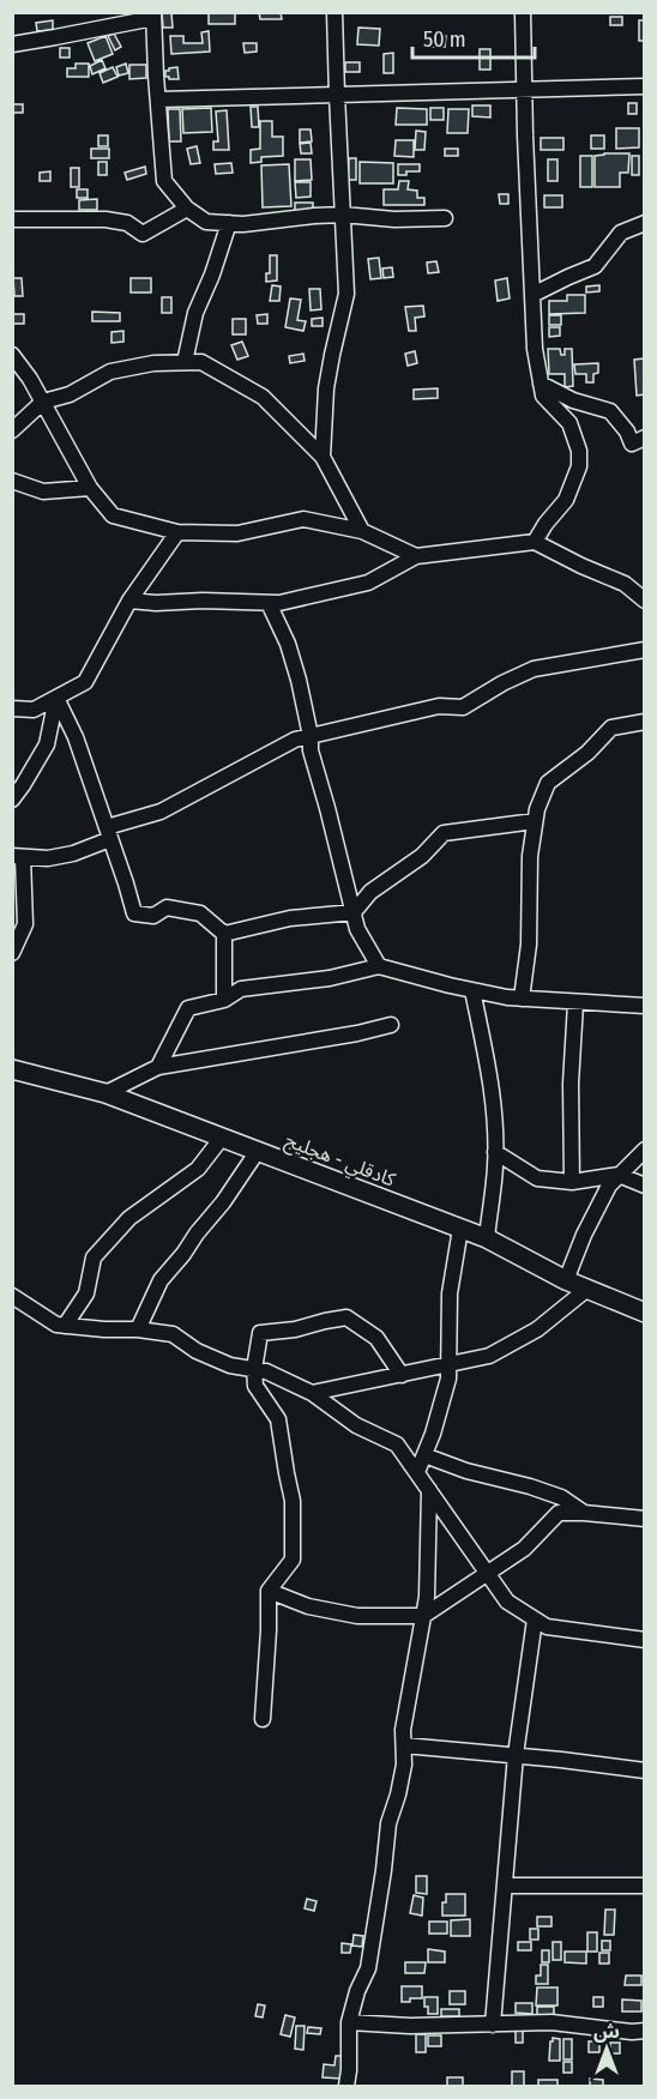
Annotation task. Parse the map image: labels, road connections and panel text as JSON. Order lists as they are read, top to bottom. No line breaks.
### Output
{"streets":{"street":["كادقلي - هجليج"]},"scale_bar":"50 m","north":"top"}
